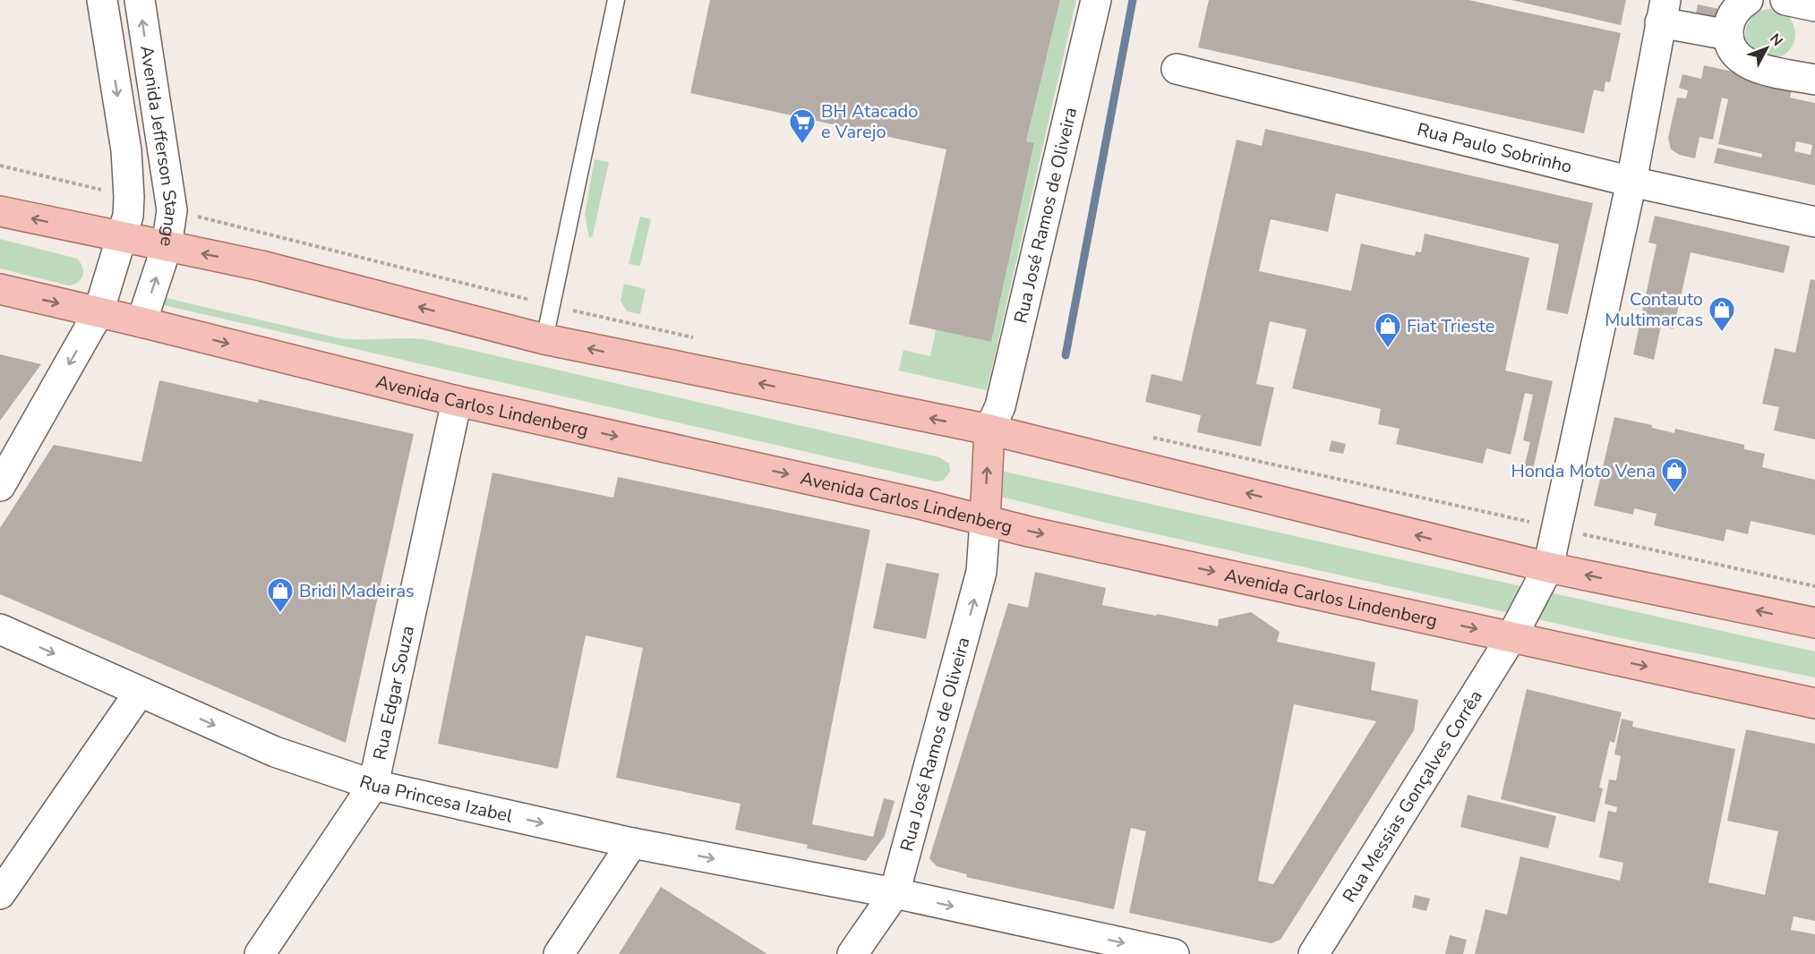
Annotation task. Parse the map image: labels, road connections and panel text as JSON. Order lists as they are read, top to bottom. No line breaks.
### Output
{"streets":{"main road":["Avenida Carlos Lindenberg"],"street":["Avenida Jefferson Stange","Rua Paulo Sobrinho","Rua José Ramos de Oliveira","Rua Edgar Souza","Rua Messias Gonçalves Corrêa","Rua Princesa Izabel"]},"crossings":[["Avenida Jefferson Stange","Avenida Carlos Lindenberg"],["Rua Paulo Sobrinho","Rua Messias Gonçalves Corrêa"],["Rua José Ramos de Oliveira","Avenida Carlos Lindenberg"],["Rua José Ramos de Oliveira","Rua Princesa Izabel"],["Avenida Carlos Lindenberg","Rua Edgar Souza"],["Avenida Carlos Lindenberg","Rua Messias Gonçalves Corrêa"],["Rua Edgar Souza","Rua Princesa Izabel"]],"one_way":["Rua José Ramos de Oliveira","Rua Princesa Izabel"],"places":{"supermarket":["BH Atacado e Varejo"],"shop":["Contauto Multimarcas","Fiat Trieste","Honda Moto Vena","Bridi Madeiras"]},"north":"top right"}
